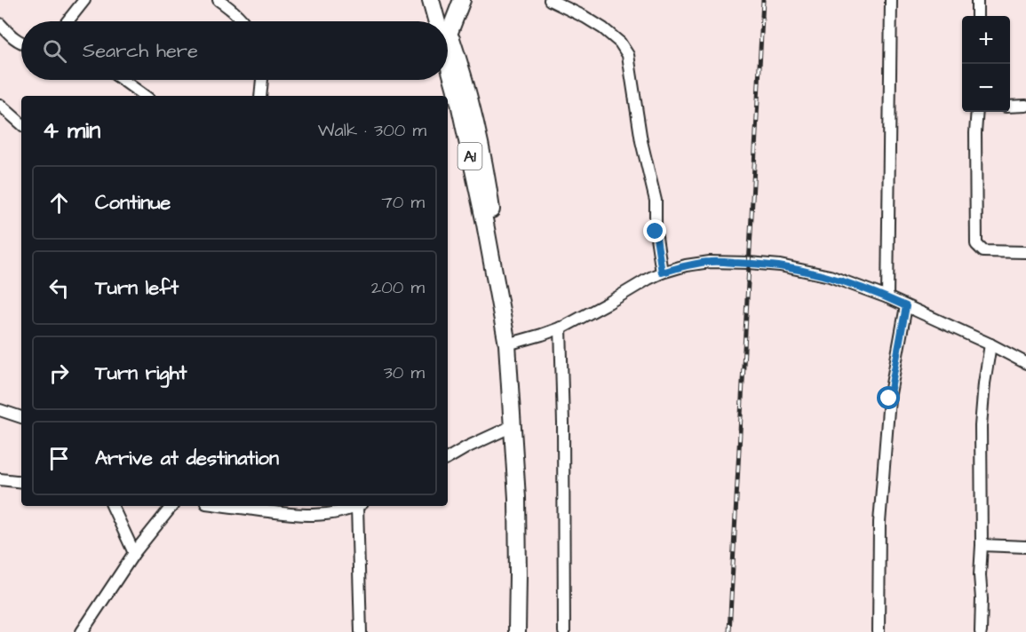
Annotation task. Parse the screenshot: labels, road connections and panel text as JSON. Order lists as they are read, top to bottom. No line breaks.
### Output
{"streets":{"highway":["A1"]},"page":{"map_buttons":["+","−"],"search":"Search here","heading":["4 min","Walk · 300 m"],"list":[["Continue","70 m"],["Turn left","200 m"],["Turn right","30 m"],"Arrive at destination"]}}
